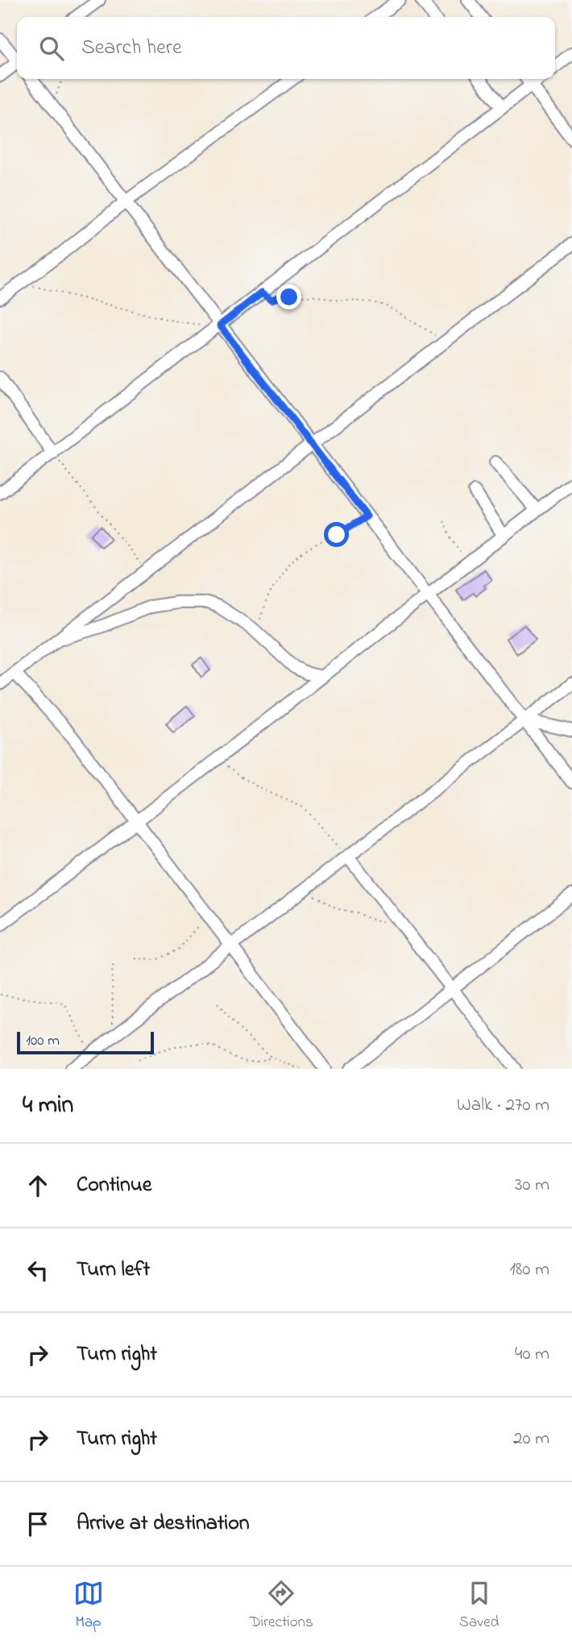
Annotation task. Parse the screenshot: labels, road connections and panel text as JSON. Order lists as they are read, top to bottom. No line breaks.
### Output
{"scale_bar":"100 m","page":{"search":"Search here","scale":"100 m","heading":["4 min","Walk · 270 m"],"list":[["Continue","30 m"],["Turn left","180 m"],["Turn right","40 m"],["Turn right","20 m"],"Arrive at destination"],"nav":["Map","Directions","Saved"]}}
